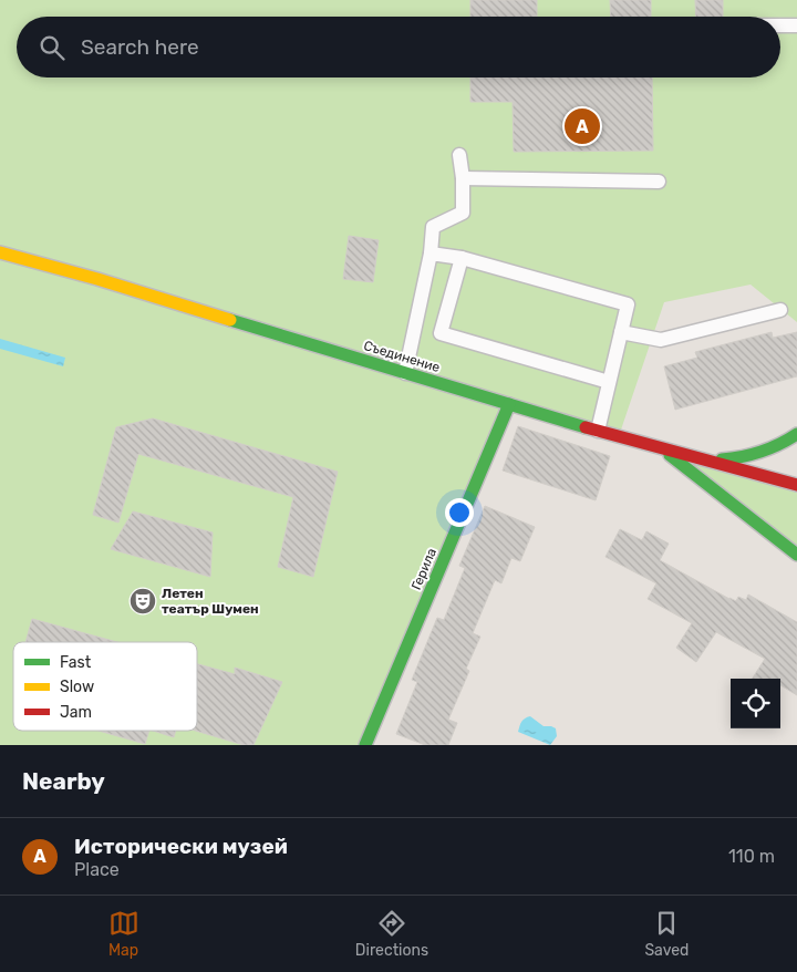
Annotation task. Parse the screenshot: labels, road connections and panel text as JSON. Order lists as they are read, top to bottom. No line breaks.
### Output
{"streets":{"street":["Съединение","Герила"]},"crossings":[["Съединение","Герила"]],"places":{"theatre":["Летен театър Шумен"]},"legend":["Fast","Slow","Jam"],"page":{"search":"Search here","pins":"A","heading":"Nearby","list":[{"mark":"A","name":"Исторически музей","note":"Place","value":"110 m"}],"nav":["Map","Directions","Saved"]}}
